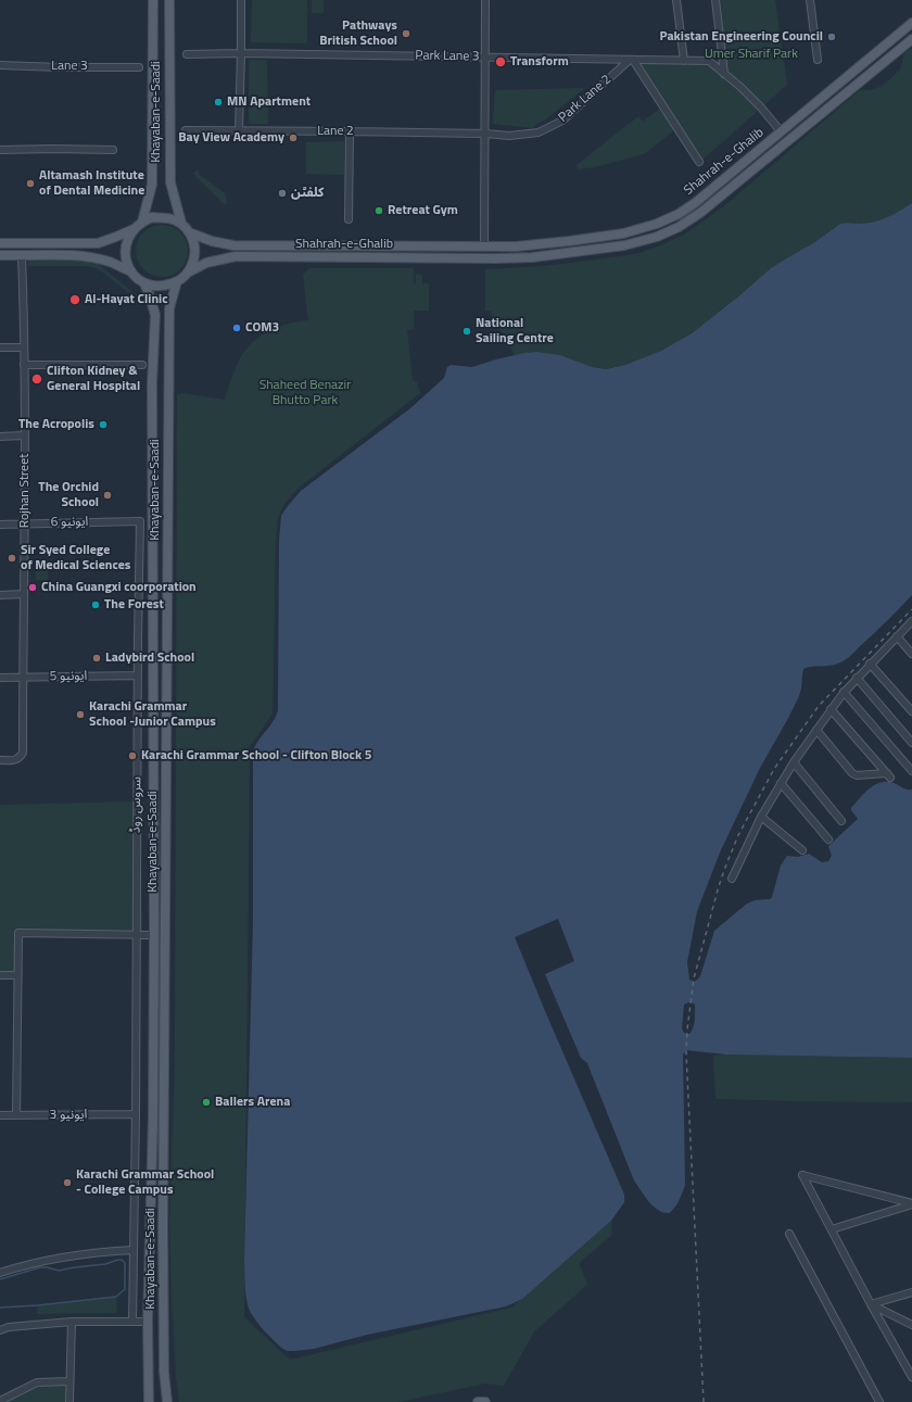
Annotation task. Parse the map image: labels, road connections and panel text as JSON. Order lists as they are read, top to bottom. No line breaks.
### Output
{"streets":{"main road":["Khayaban-e-Saadi","Shahrah-e-Ghalib"],"street":["Park Lane 3","Lane 3","Park Lane 2","Lane 2","Rojhan Street","ایونیو 6","ایونیو 5","سروس روڈ","ایونیو 3"]},"crossings":[["Park Lane 3","Park Lane 2"],["Park Lane 3","Shahrah-e-Ghalib"],["Park Lane 2","Lane 2"],["Khayaban-e-Saadi","Shahrah-e-Ghalib"],["Rojhan Street","ایونیو 6"],["Rojhan Street","ایونیو 5"],["ایونیو 6","سروس روڈ"],["ایونیو 5","سروس روڈ"],["سروس روڈ","ایونیو 3"]],"parks":["Umer Sharif Park","Shaheed Benazir Bhutto Park"],"places":["Pathways British School","Pakistan Engineering Council","Transform","MN Apartment","Bay View Academy","Altamash Institute of Dental Medicine","کلفٹن","Retreat Gym","Al-Hayat Clinic","COM3","National Sailing Centre","Clifton Kidney & General Hospital","The Acropolis","The Orchid School","Sir Syed College of Medical Sciences","China Guangxi coorporation","The Forest","Ladybird School","Karachi Grammar School -Junior Campus","Karachi Grammar School - Clifton Block 5","Ballers Arena","Karachi Grammar School - College Campus"]}
